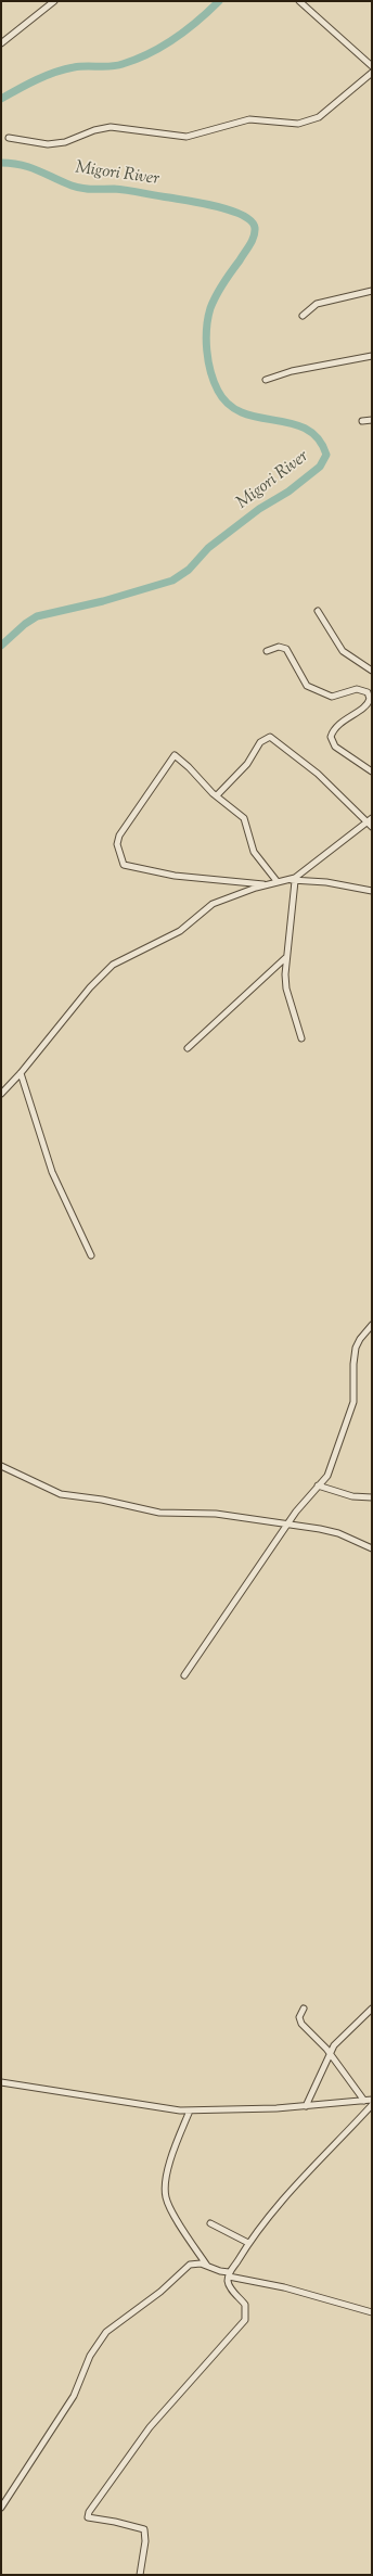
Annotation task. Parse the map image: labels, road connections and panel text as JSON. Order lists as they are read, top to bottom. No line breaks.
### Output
{"water":["Migori River"]}
